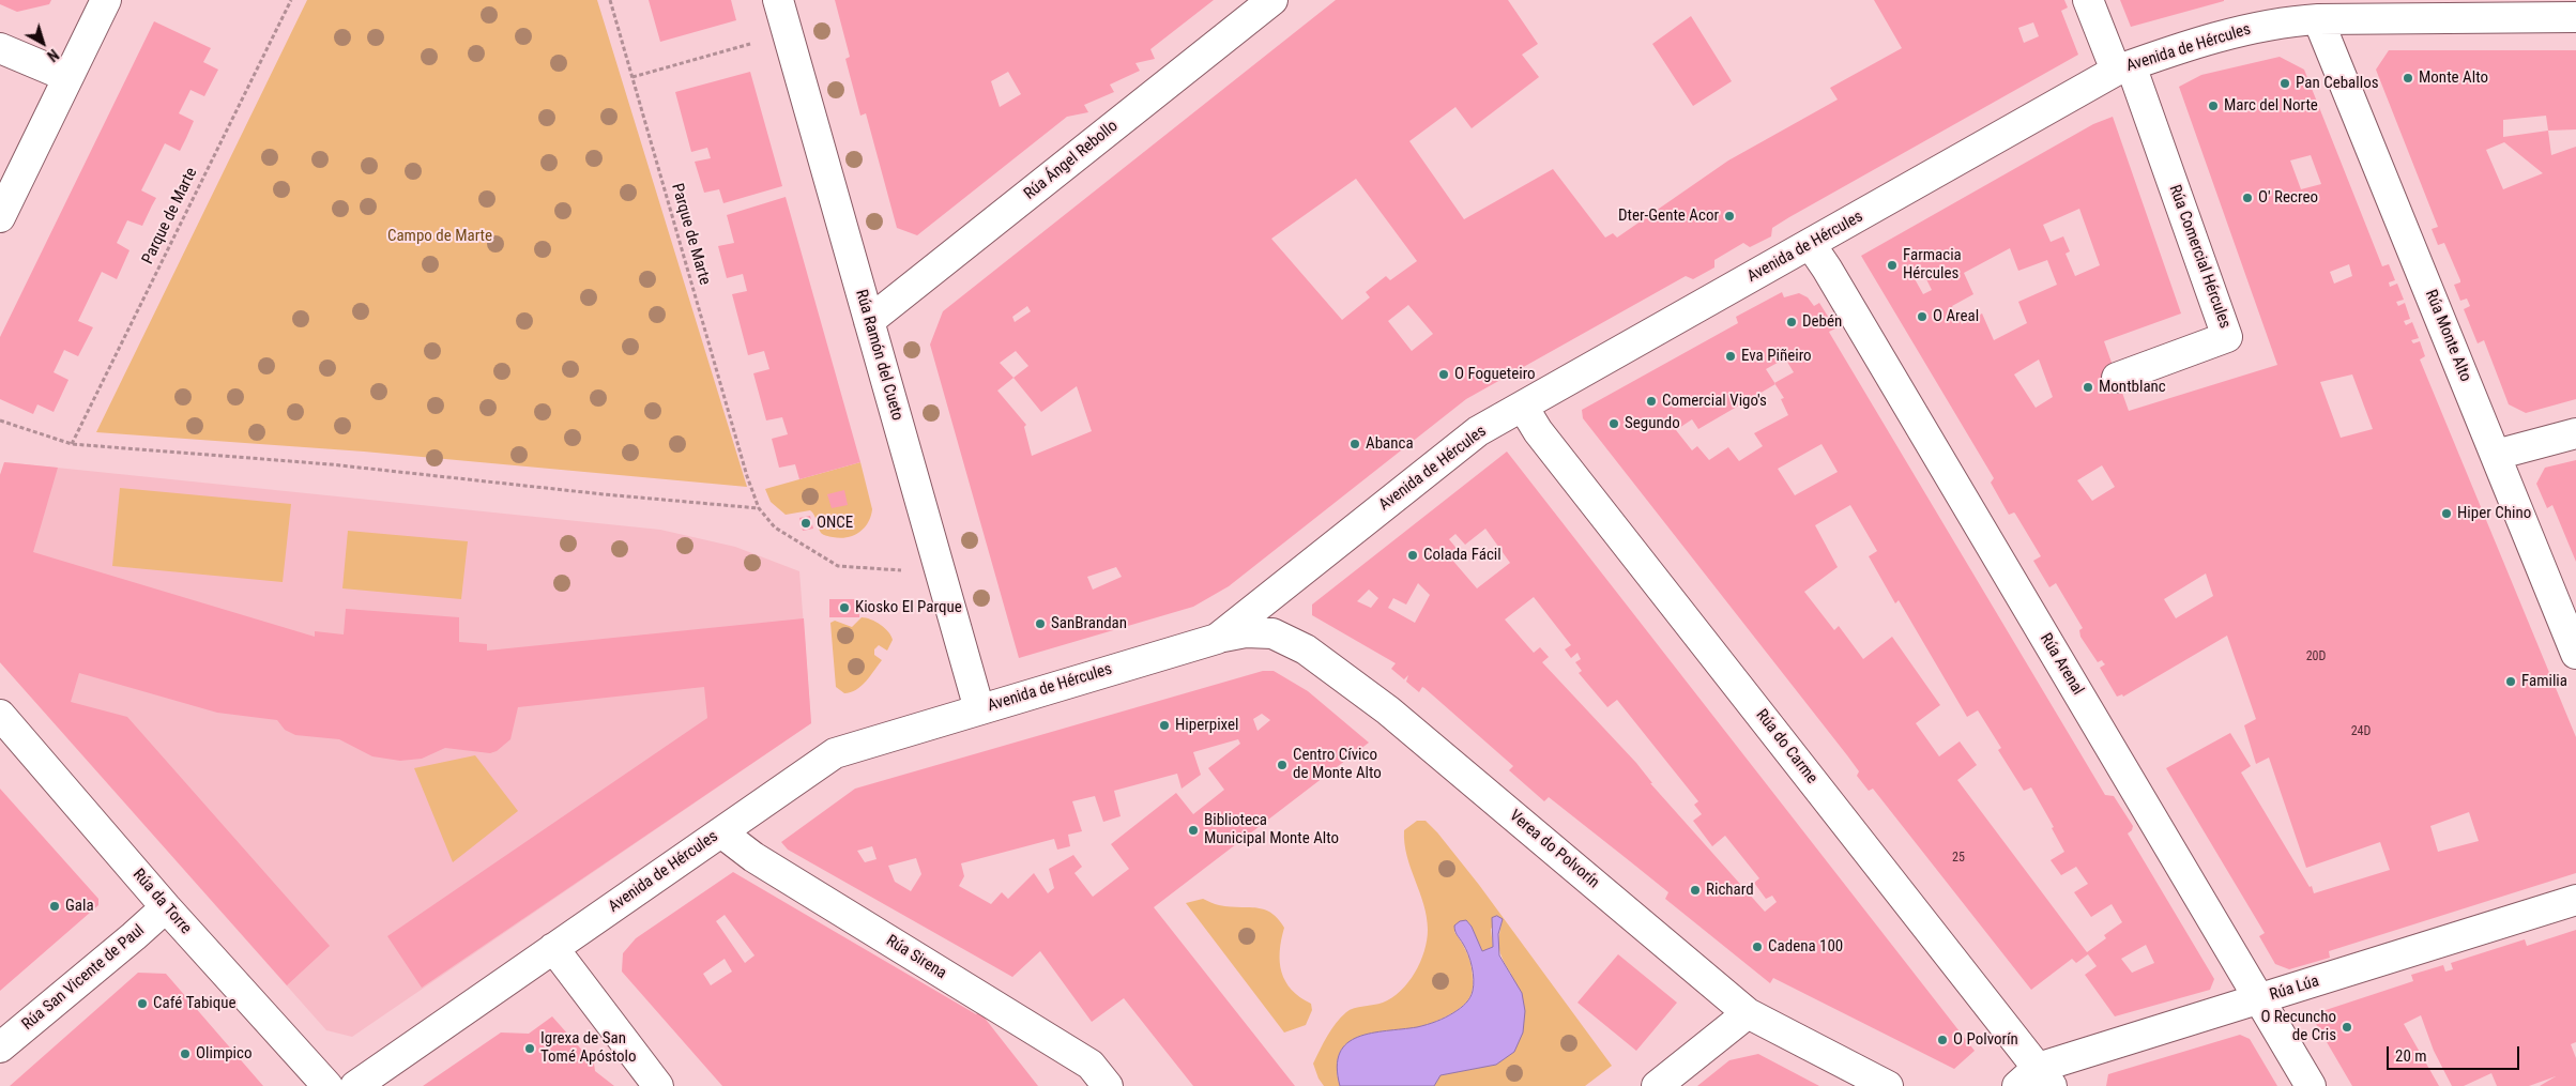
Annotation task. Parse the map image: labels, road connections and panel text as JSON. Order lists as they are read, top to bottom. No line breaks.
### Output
{"streets":{"street":["Avenida de Hércules","Rúa Ángel Rebollo","Rúa Comercial Hércules","Rúa Monte Alto","Rúa Ramón del Cueto","Rúa Arenal","Rúa do Carme","Verea do Polvorín","Rúa da Torre","Rúa Sirena","Rúa San Vicente de Paul","Rúa Lúa"],"path":["Parque de Marte"]},"crossings":[["Avenida de Hércules","Rúa Comercial Hércules"],["Avenida de Hércules","Rúa Monte Alto"],["Avenida de Hércules","Rúa Ramón del Cueto"],["Avenida de Hércules","Rúa Arenal"],["Avenida de Hércules","Rúa do Carme"],["Avenida de Hércules","Verea do Polvorín"],["Avenida de Hércules","Rúa Sirena"],["Rúa Ángel Rebollo","Rúa Ramón del Cueto"],["Rúa Arenal","Rúa Lúa"],["Rúa do Carme","Rúa Lúa"],["Rúa da Torre","Rúa San Vicente de Paul"]],"parks":["Campo de Marte"],"places":["Monte Alto","Pan Ceballos","Marc del Norte","O' Recreo","Dter-Gente Acor","Farmacia Hércules","O Areal","Debén","Eva Piñeiro","O Fogueteiro","Montblanc","Comercial Vigo's","Segundo","Abanca","Hiper Chino","ONCE","Colada Fácil","Kiosko El Parque","SanBrandan","Familia","Hiperpixel","Centro Cívico de Monte Alto","Biblioteca Municipal Monte Alto","Richard","Gala","Cadena 100","Café Tabique","O Recuncho de Cris","O Polvorín","Igrexa de San Tomé Apóstolo","Olimpico"],"house_numbers":["20D","24D","25"],"scale_bar":"20 m","north":"bottom right"}
